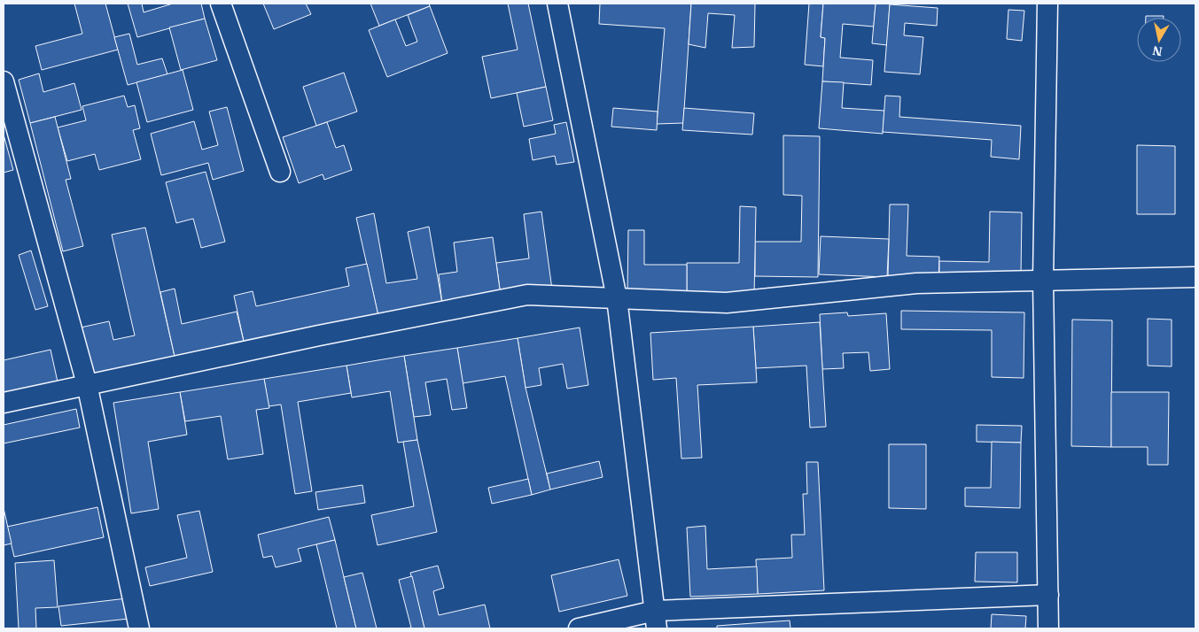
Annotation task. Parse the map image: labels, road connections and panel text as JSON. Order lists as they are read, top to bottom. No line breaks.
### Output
{"north":"bottom"}
